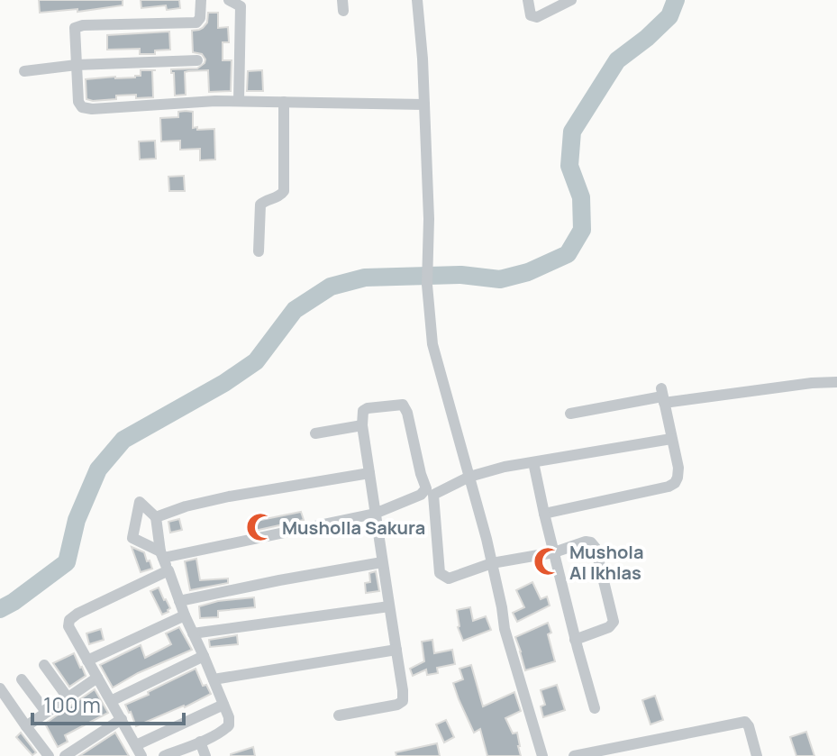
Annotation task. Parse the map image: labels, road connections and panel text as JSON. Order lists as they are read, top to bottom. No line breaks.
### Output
{"places":{"mosque":["Musholla Sakura","Mushola Al Ikhlas"]},"scale_bar":"100 m"}
